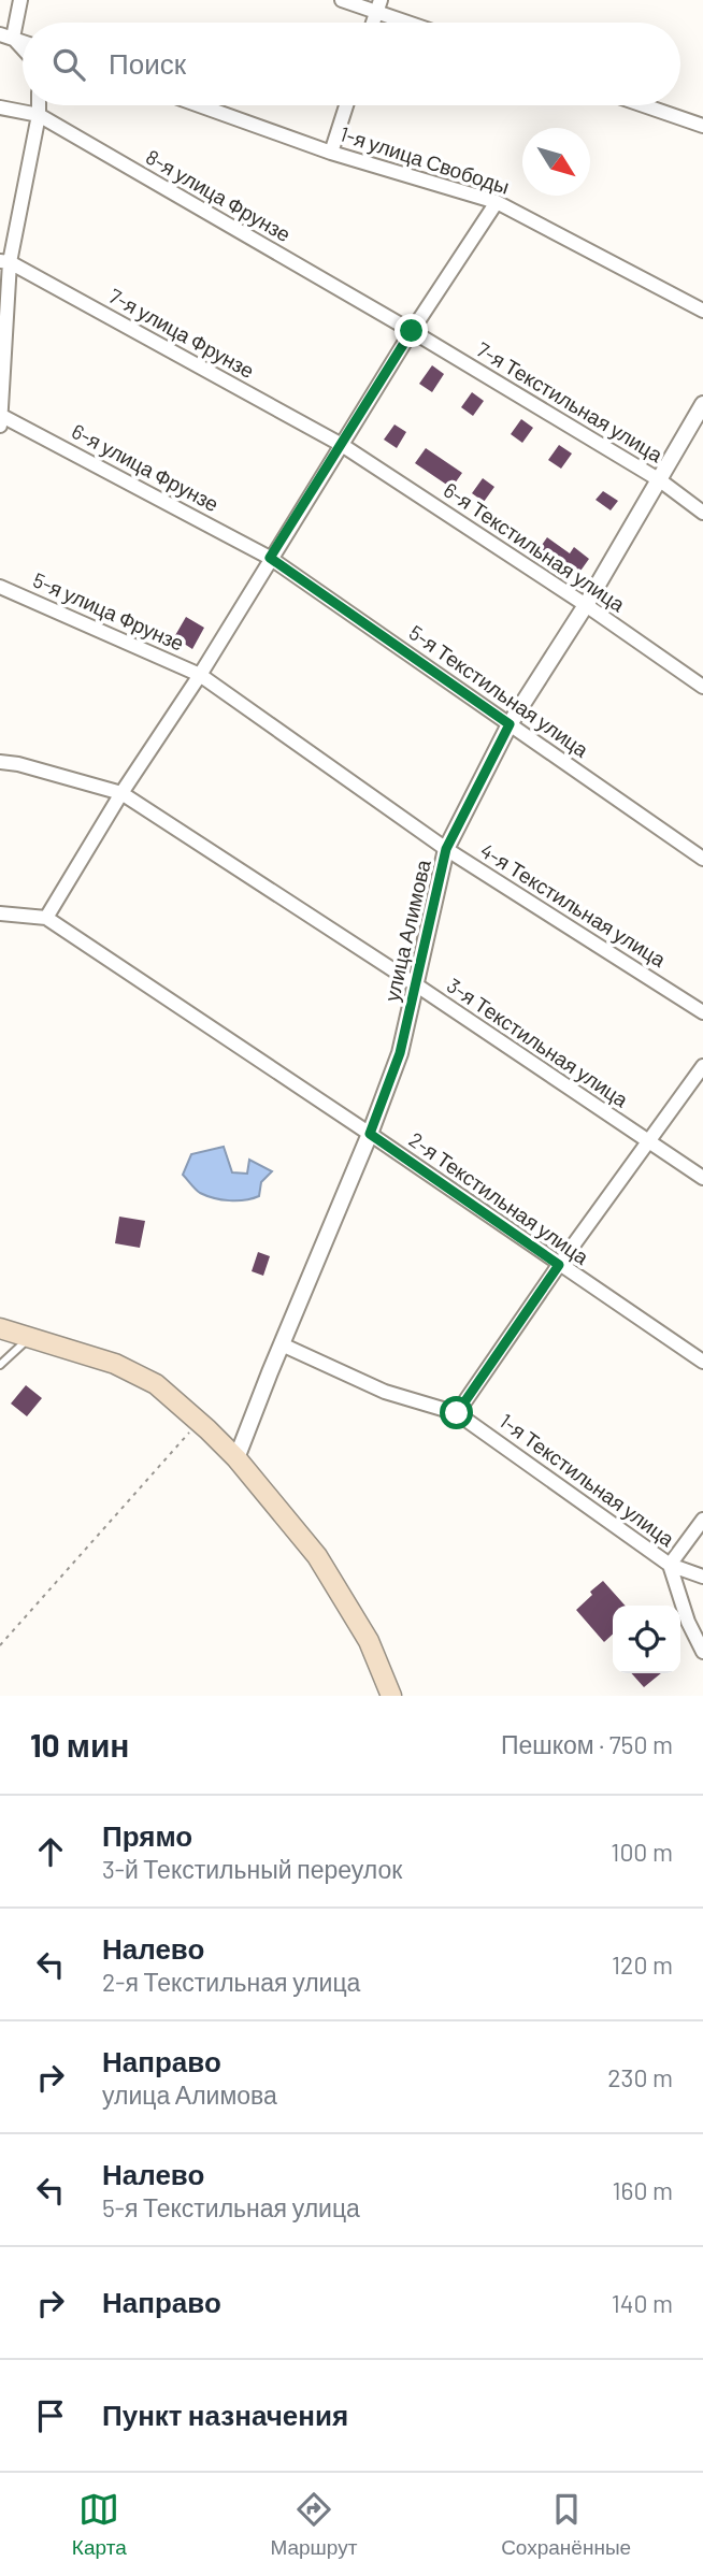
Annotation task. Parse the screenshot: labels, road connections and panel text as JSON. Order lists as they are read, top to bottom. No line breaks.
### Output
{"streets":{"street":["1-я улица Свободы","8-я улица Фрунзе","7-я улица Фрунзе","7-я Текстильная улица","6-я улица Фрунзе","6-я Текстильная улица","5-я улица Фрунзе","5-я Текстильная улица","4-я Текстильная улица","улица Алимова","3-я Текстильная улица","2-я Текстильная улица","1-я Текстильная улица"]},"crossings":[["8-я улица Фрунзе","7-я Текстильная улица"],["7-я улица Фрунзе","6-я Текстильная улица"],["7-я Текстильная улица","улица Алимова"],["6-я улица Фрунзе","5-я Текстильная улица"],["6-я Текстильная улица","улица Алимова"],["5-я улица Фрунзе","4-я Текстильная улица"],["5-я Текстильная улица","улица Алимова"],["4-я Текстильная улица","улица Алимова"],["улица Алимова","3-я Текстильная улица"],["улица Алимова","2-я Текстильная улица"],["улица Алимова","1-я Текстильная улица"]],"north":"bottom right","page":{"search":"Поиск","heading":["10 мин","Пешком · 750 m"],"list":[["Прямо","3-й Текстильный переулок","100 m"],["Налево","2-я Текстильная улица","120 m"],["Направо","улица Алимова","230 m"],["Налево","5-я Текстильная улица","160 m"],["Направо","140 m"],"Пункт назначения"],"nav":["Карта","Маршрут","Сохранённые"]}}
